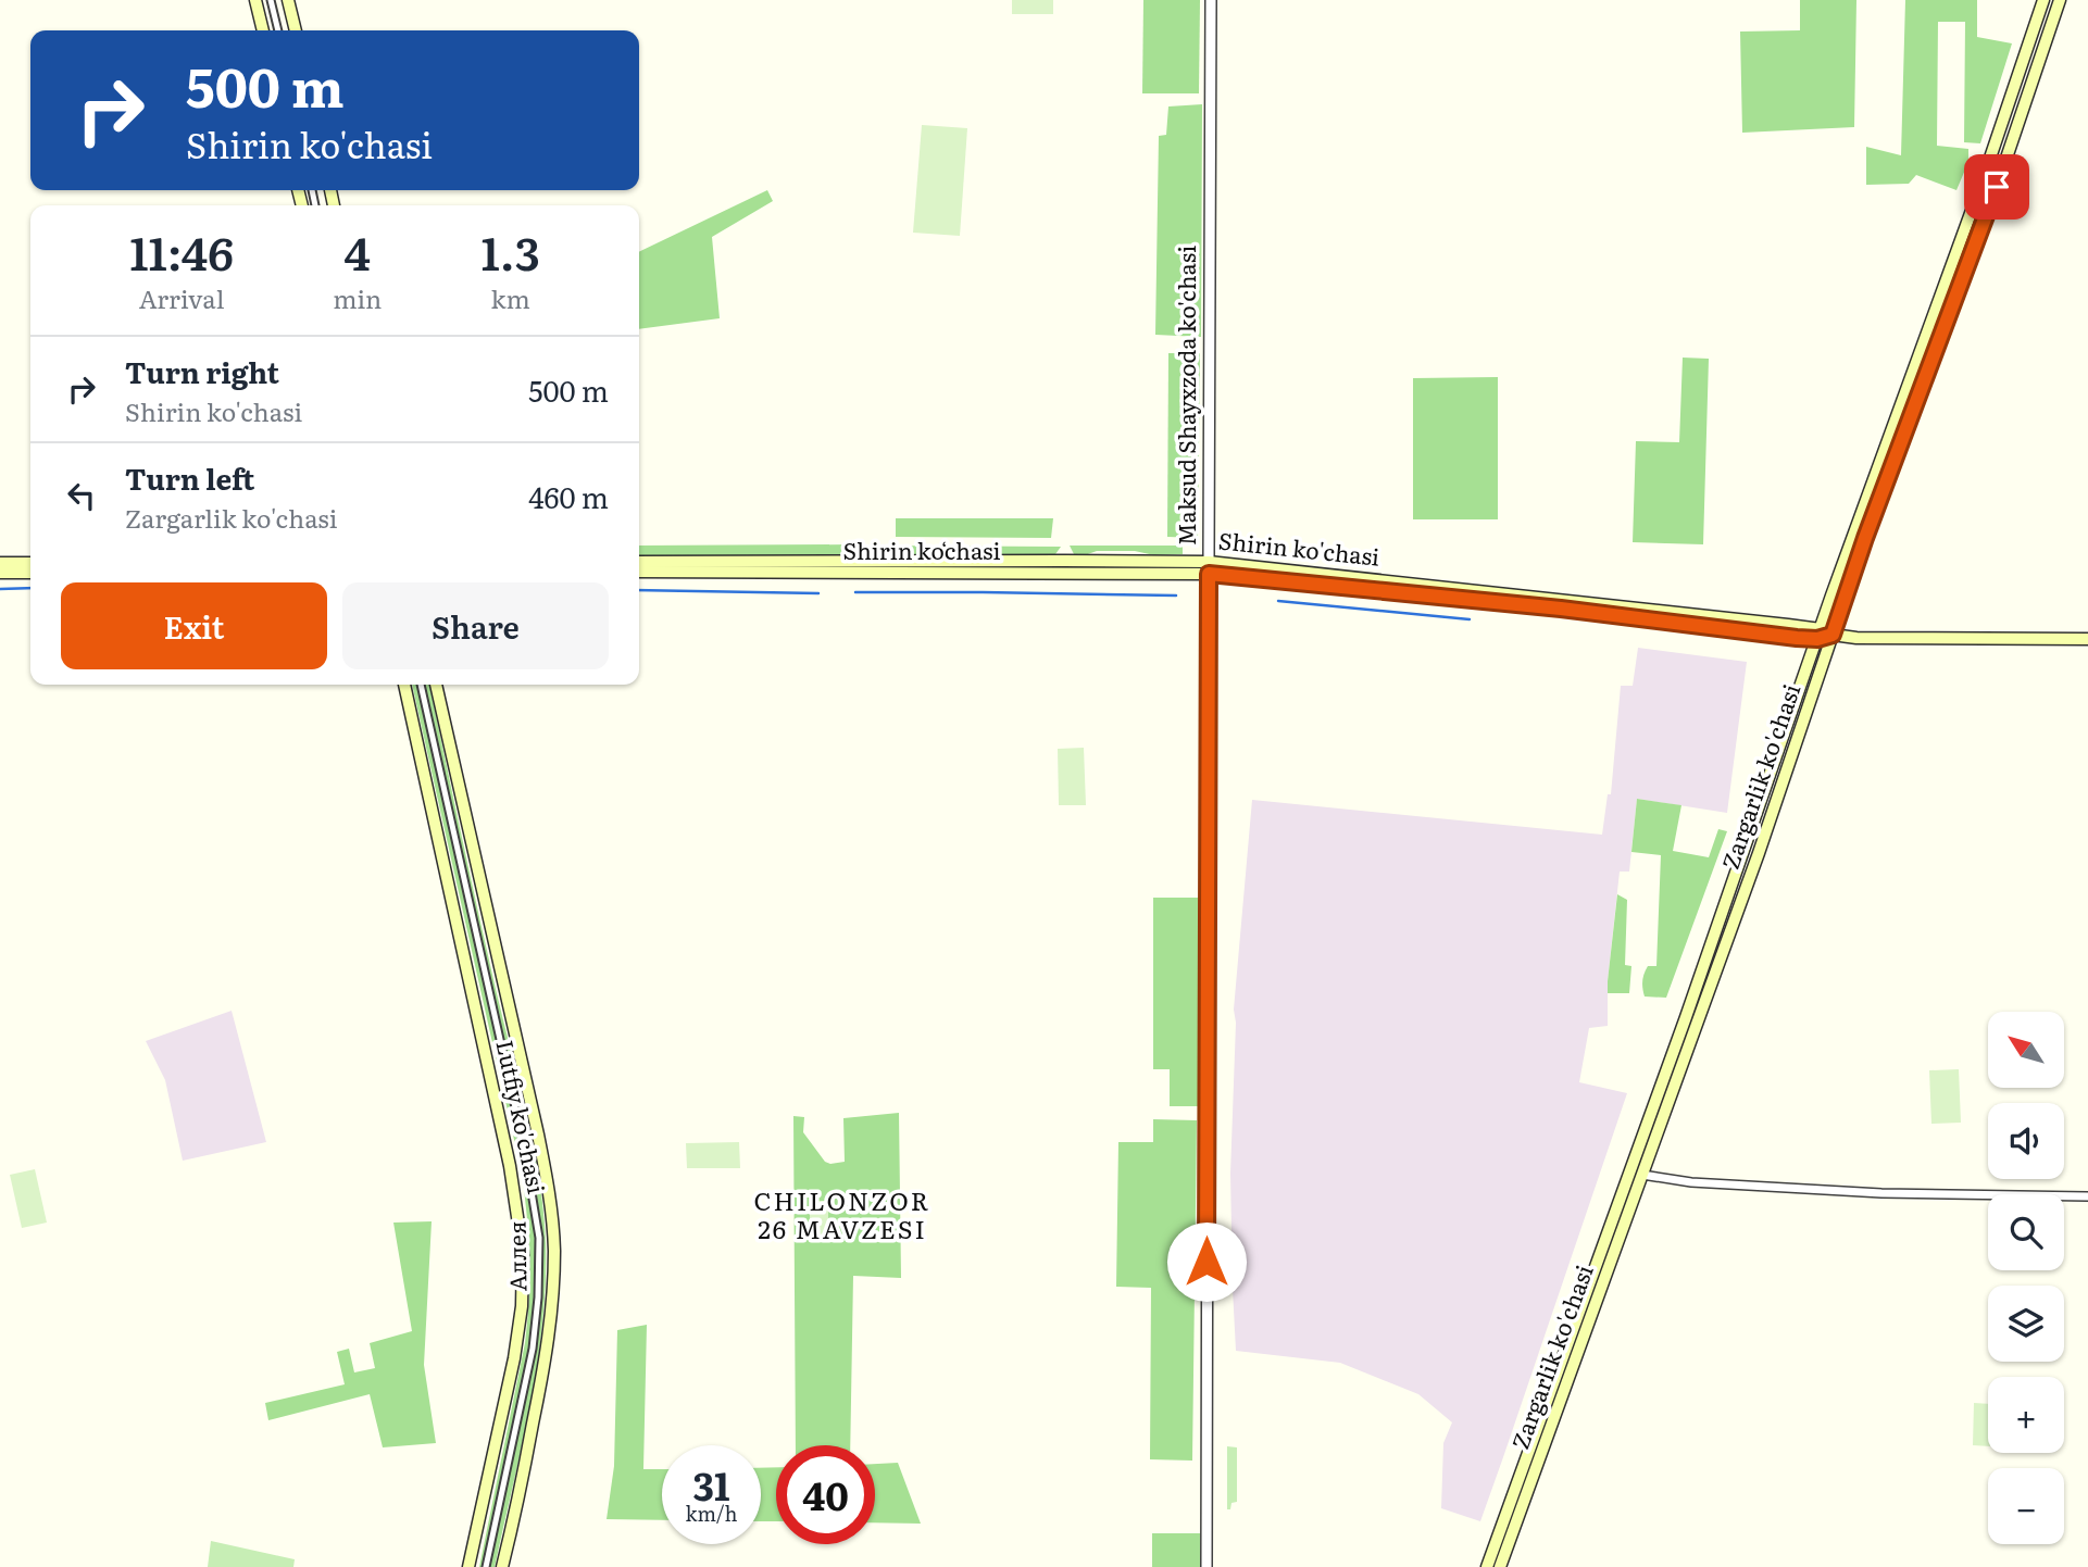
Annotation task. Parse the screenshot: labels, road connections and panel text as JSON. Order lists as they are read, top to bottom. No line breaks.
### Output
{"streets":{"main road":["Shirin ko'chasi","Shirin koʻchasi","Zargarlik ko'chasi","Lutfiy ko'chasi"],"street":["Maksud Shayxzoda ko'chasi","Аллея"]},"crossings":[["Maksud Shayxzoda ko'chasi","Shirin ko'chasi"],["Maksud Shayxzoda ko'chasi","Shirin koʻchasi"],["Shirin ko'chasi","Shirin koʻchasi"],["Shirin ko'chasi","Zargarlik ko'chasi"]],"districts":["CHILONZOR 26 MAVZESI"],"north":"top left","page":{"turn":["500 m","Shirin ko'chasi"],"eta":["11:46","Arrival","4","min","1.3","km"],"list":[{"name":"Turn right","note":"Shirin ko'chasi","value":"500 m"},{"name":"Turn left","note":"Zargarlik ko'chasi","value":"460 m"}],"buttons":["Exit","Share"],"map_buttons":["+","−"],"speed":"31 km/h","limit":"40"}}
